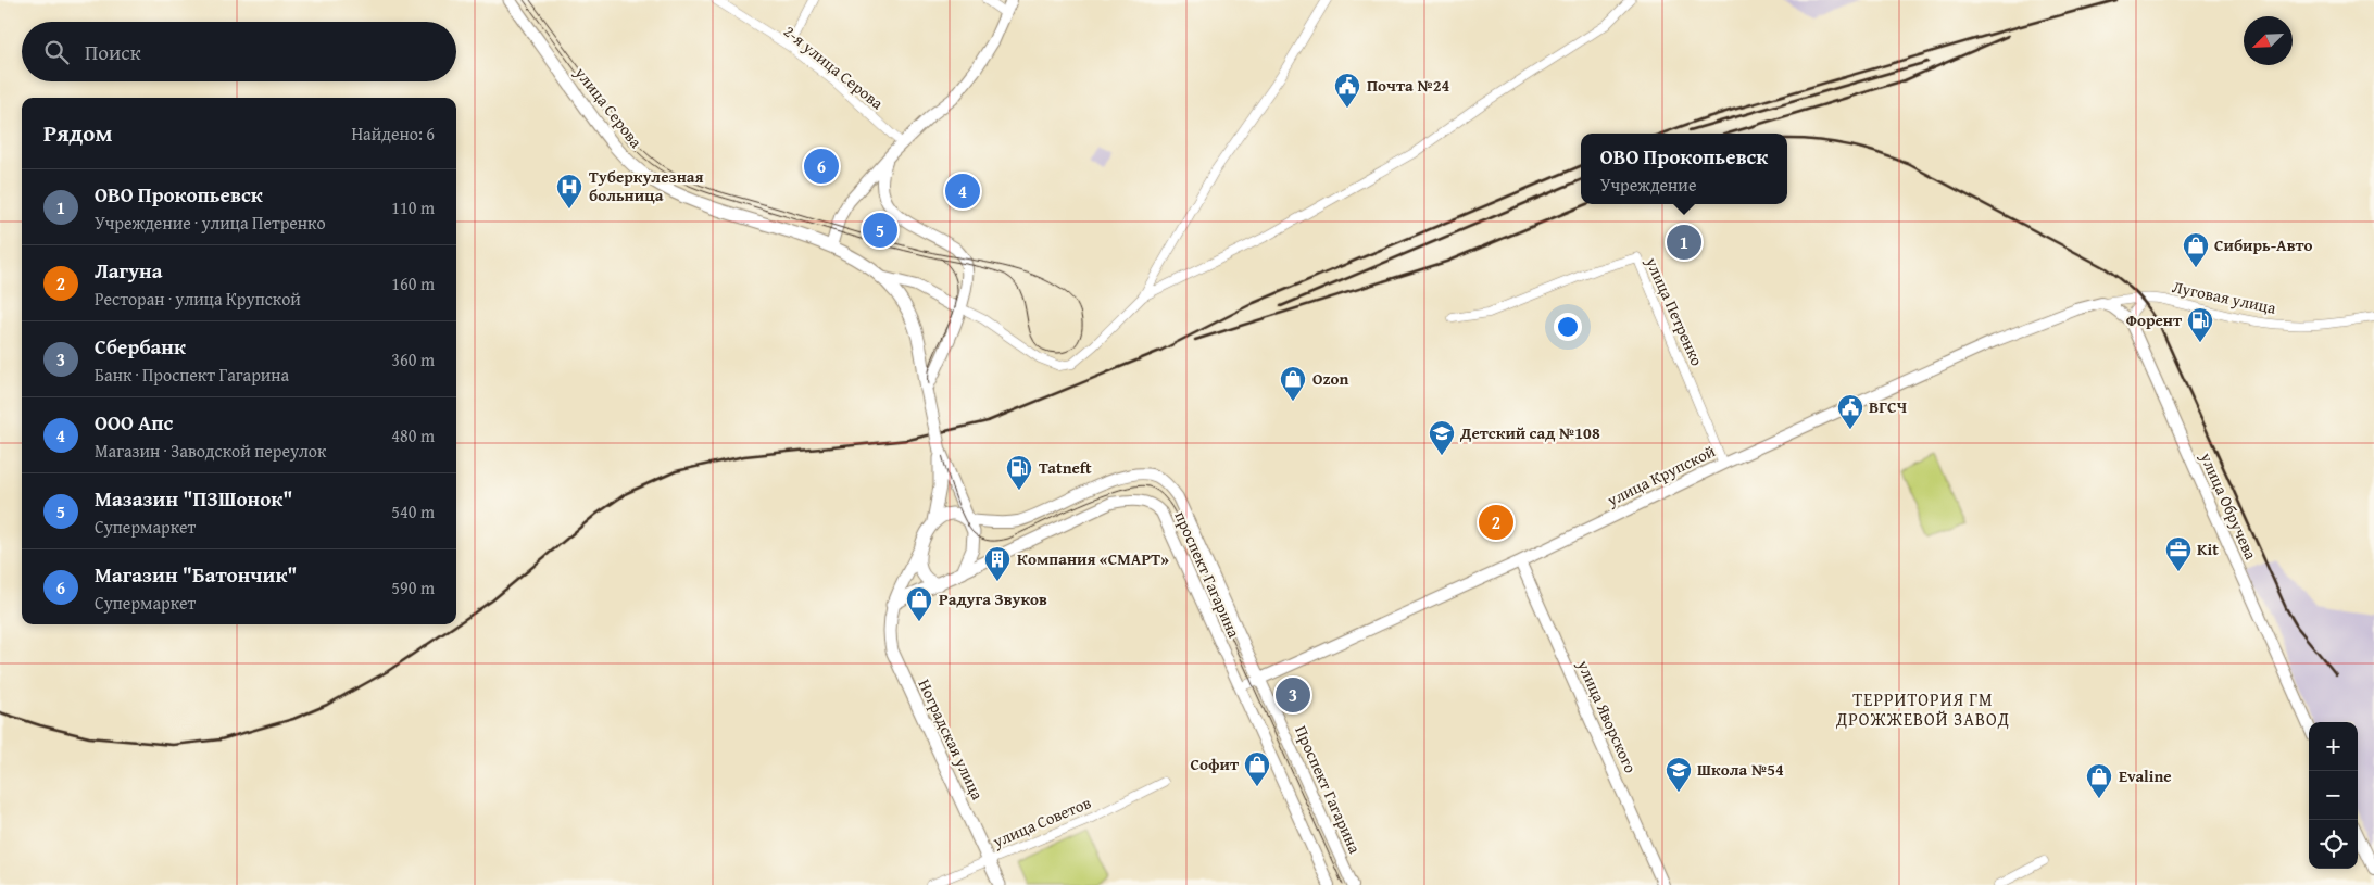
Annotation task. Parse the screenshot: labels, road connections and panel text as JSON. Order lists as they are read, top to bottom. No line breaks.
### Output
{"streets":{"main road":["улица Серова","улица Крупской","улица Обручева","проспект Гагарина","улица Яворского","Ноградская улица","Проспект Гагарина"],"street":["2-я улица Серова","Луговая улица","улица Петренко","улица Советов"]},"crossings":[["Луговая улица","улица Крупской"],["улица Петренко","улица Крупской"],["улица Крупской","проспект Гагарина"],["улица Крупской","улица Яворского"],["улица Крупской","Проспект Гагарина"],["проспект Гагарина","Ноградская улица"],["проспект Гагарина","Проспект Гагарина"],["Ноградская улица","улица Советов"]],"districts":["ТЕРРИТОРИЯ ГМ ДРОЖЖЕВОЙ ЗАВОД"],"places":{"public building":["Почта №24","ВГСЧ"],"hospital":["Туберкулезная больница"],"shop":["Сибирь-Авто","Ozon","Радуга Звуков","Софит","Evaline"],"fuel station":["Форент","Tatneft"],"school or university":["Детский сад №108","Школа №54"],"office":["Kit"],"building":["Компания «СМАРТ»"]},"north":"bottom left","page":{"search":"Поиск","heading":["Рядом","Найдено: 6"],"popup":["ОВО Прокопьевск","Учреждение"],"pins":["6","4","5","1","2","3"],"list":[{"mark":"1","name":"ОВО Прокопьевск","note":"Учреждение · улица Петренко","value":"110 m"},{"mark":"2","name":"Лагуна","note":"Ресторан · улица Крупской","value":"160 m"},{"mark":"3","name":"Сбербанк","note":"Банк · Проспект Гагарина","value":"360 m"},{"mark":"4","name":"ООО Апс","note":"Магазин · Заводской переулок","value":"480 m"},{"mark":"5","name":"Мазазин \"ПЗШонок\"","note":"Супермаркет","value":"540 m"},{"mark":"6","name":"Магазин \"Батончик\"","note":"Супермаркет","value":"590 m"}],"map_buttons":["+","−"]}}
